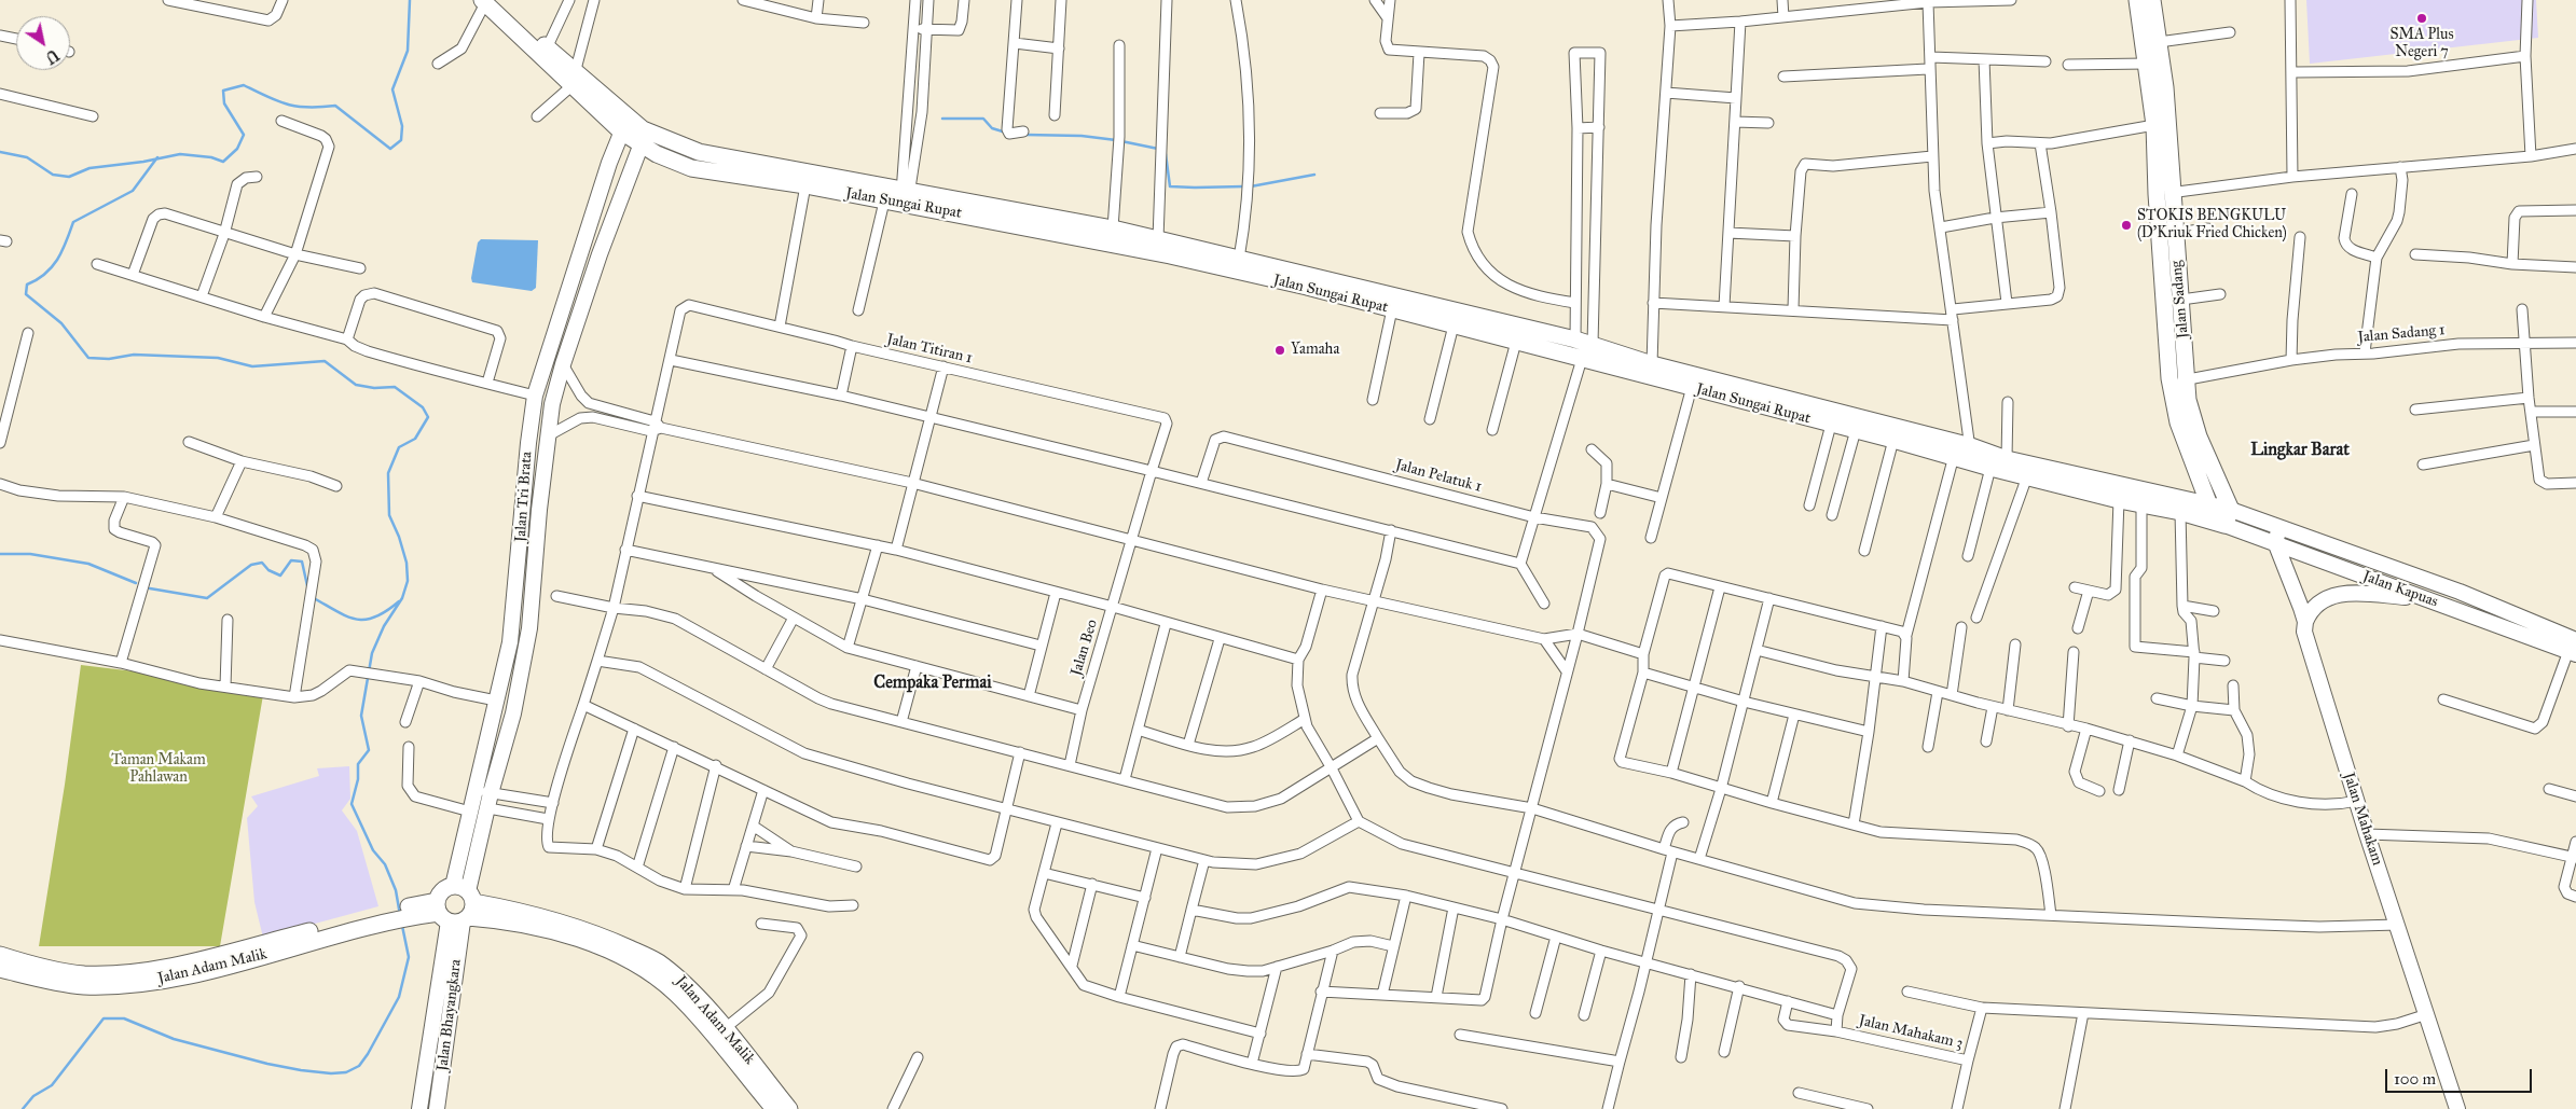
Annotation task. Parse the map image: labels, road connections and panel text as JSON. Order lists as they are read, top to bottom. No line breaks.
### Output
{"streets":{"main road":["Jalan Sungai Rupat","Jalan Sadang","Jalan Adam Malik"],"street":["Jalan Sadang 1","Jalan Titiran 1","Jalan Pelatuk 1","Jalan Tri Brata","Jalan Kapuas","Jalan Beo","Jalan Mahakam","Jalan Bhayangkara","Jalan Mahakam 3"]},"crossings":[["Jalan Sungai Rupat","Jalan Sadang"],["Jalan Sungai Rupat","Jalan Tri Brata"],["Jalan Sungai Rupat","Jalan Kapuas"],["Jalan Sadang","Jalan Sadang 1"],["Jalan Sadang","Jalan Kapuas"],["Jalan Titiran 1","Jalan Beo"],["Jalan Tri Brata","Jalan Adam Malik"],["Jalan Tri Brata","Jalan Bhayangkara"],["Jalan Kapuas","Jalan Mahakam"],["Jalan Adam Malik","Jalan Bhayangkara"]],"districts":["Lingkar Barat","Cempaka Permai"],"parks":["Taman Makam Pahlawan"],"places":["SMA Plus Negeri 7","STOKIS BENGKULU (D'Kriuk Fried Chicken)","Yamaha"],"scale_bar":"100 m","north":"bottom right"}
